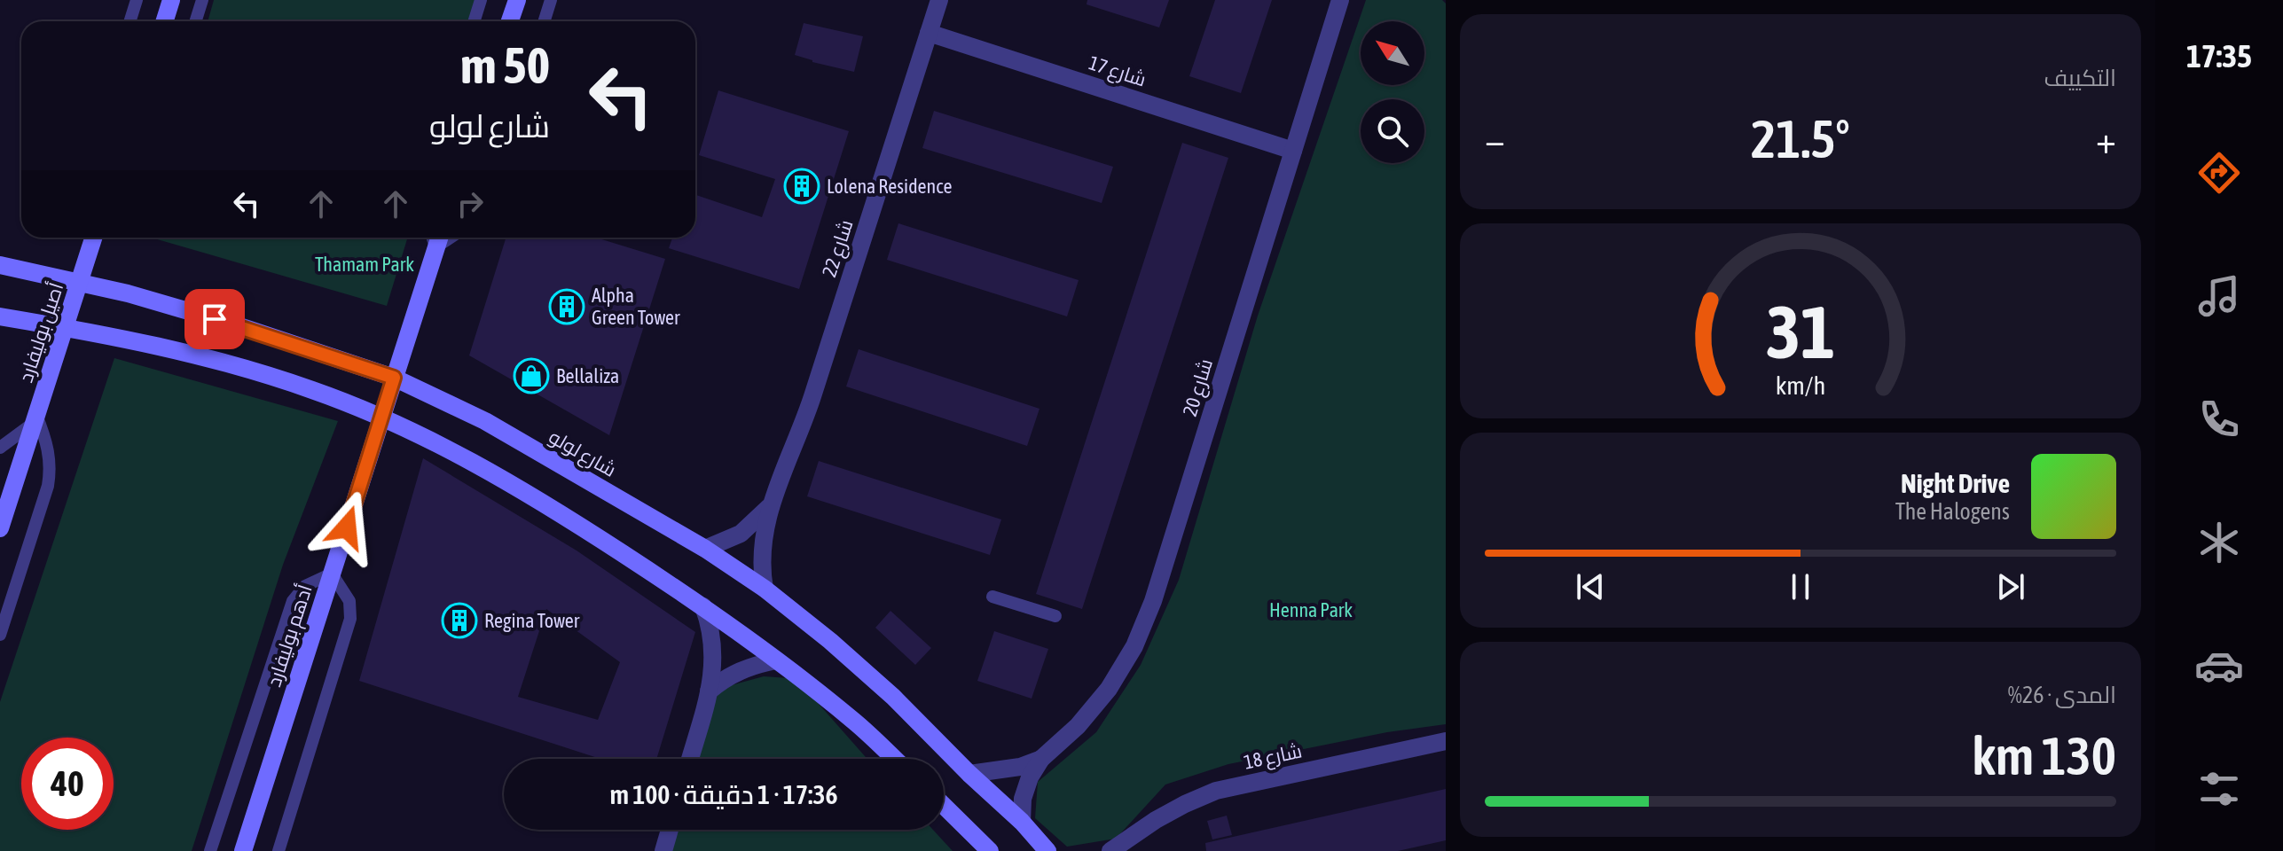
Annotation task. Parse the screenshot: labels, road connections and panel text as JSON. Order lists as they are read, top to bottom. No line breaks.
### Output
{"streets":{"street":["شارع 17","شارع 22","أصيل بوليفارد","شارع 20","شارع لولو","أدهم بوليفارد","شارع 18"]},"crossings":[["شارع 17","شارع 22"],["شارع 17","شارع 20"],["شارع 22","شارع لولو"],["أصيل بوليفارد","شارع لولو"],["شارع 20","شارع لولو"],["شارع لولو","أدهم بوليفارد"]],"parks":["Thamam Park","Henna Park"],"places":{"building":["Lolena Residence","Alpha Green Tower","Regina Tower"],"shop":["Bellaliza"]},"north":"top left","page":{"tabs":"17:35","tile":["التكييف",["المدى · 26%","130 km"]],"turn":["50 m","شارع لولو"],"heat":["−","21.5°","+"],"song":["Night Drive","The Halogens"],"limit":"40","trip":"17:36 · 1 دقيقة · 100 m","gauge":["31","km/h"]}}
